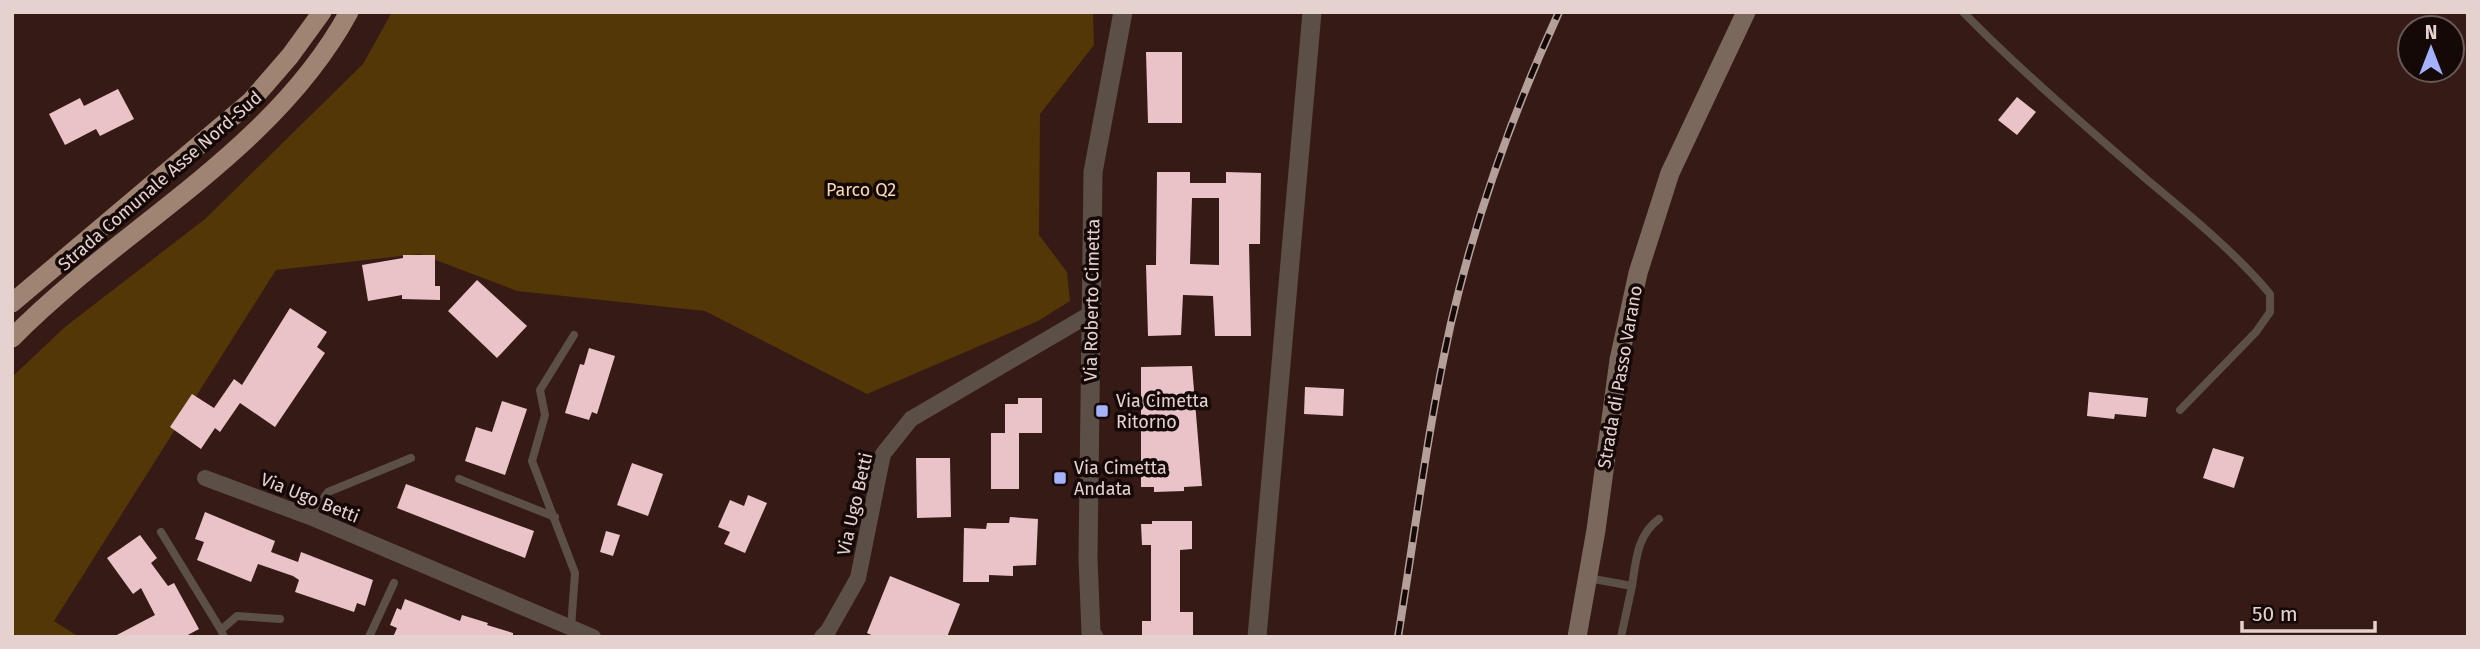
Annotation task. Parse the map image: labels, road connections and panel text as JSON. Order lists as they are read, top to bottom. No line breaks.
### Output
{"streets":{"highway":["Strada Comunale Asse Nord-Sud"],"main road":["Strada di Passo Varano"],"street":["Via Roberto Cimetta","Via Ugo Betti"]},"crossings":[["Via Roberto Cimetta","Via Ugo Betti"]],"parks":["Parco Q2"],"places":{"transit":["Via Cimetta Ritorno","Via Cimetta Andata"]},"scale_bar":"50 m","north":"top"}
